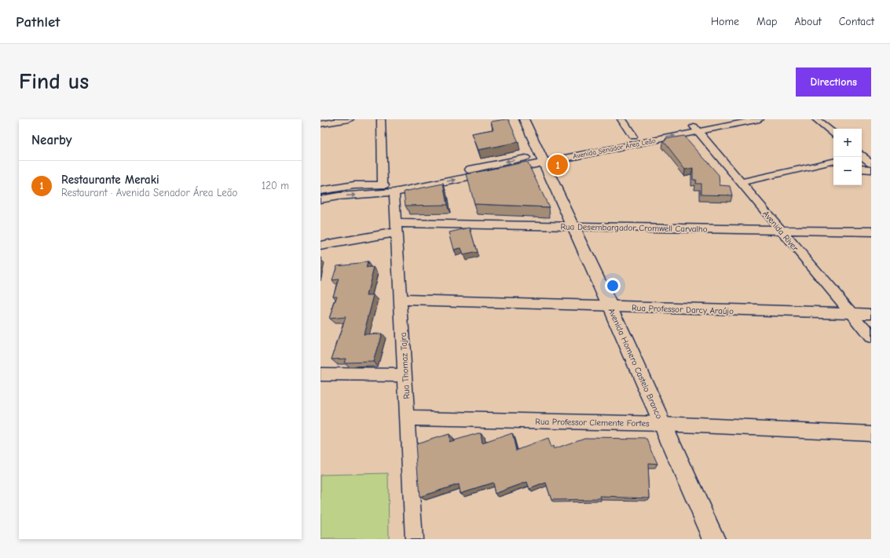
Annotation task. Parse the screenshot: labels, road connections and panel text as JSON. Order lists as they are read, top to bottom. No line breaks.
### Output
{"streets":{"main road":["Avenida Homero Castelo Branco"],"street":["Avenida Senador Área Leão","Rua Desembargador Cromwell Carvalho","Avenida River","Rua Professor Darcy Araújo","Rua Thomaz Tajra","Rua Professor Clemente Fortes"]},"crossings":[["Avenida Senador Área Leão","Avenida River"],["Avenida Senador Área Leão","Avenida Homero Castelo Branco"],["Avenida Senador Área Leão","Rua Thomaz Tajra"],["Rua Desembargador Cromwell Carvalho","Avenida River"],["Rua Desembargador Cromwell Carvalho","Avenida Homero Castelo Branco"],["Rua Desembargador Cromwell Carvalho","Rua Thomaz Tajra"],["Avenida River","Rua Professor Darcy Araújo"],["Rua Professor Darcy Araújo","Avenida Homero Castelo Branco"],["Rua Professor Darcy Araújo","Rua Thomaz Tajra"],["Avenida Homero Castelo Branco","Rua Professor Clemente Fortes"],["Rua Thomaz Tajra","Rua Professor Clemente Fortes"]],"page":{"header":"Pathlet","nav":["Home","Map","About","Contact"],"buttons":"Directions","title":"Find us","heading":"Nearby","map_buttons":["+","−"],"pins":"1","list":[{"mark":"1","name":"Restaurante Meraki","note":"Restaurant · Avenida Senador Área Leão","value":"120 m"}]}}
